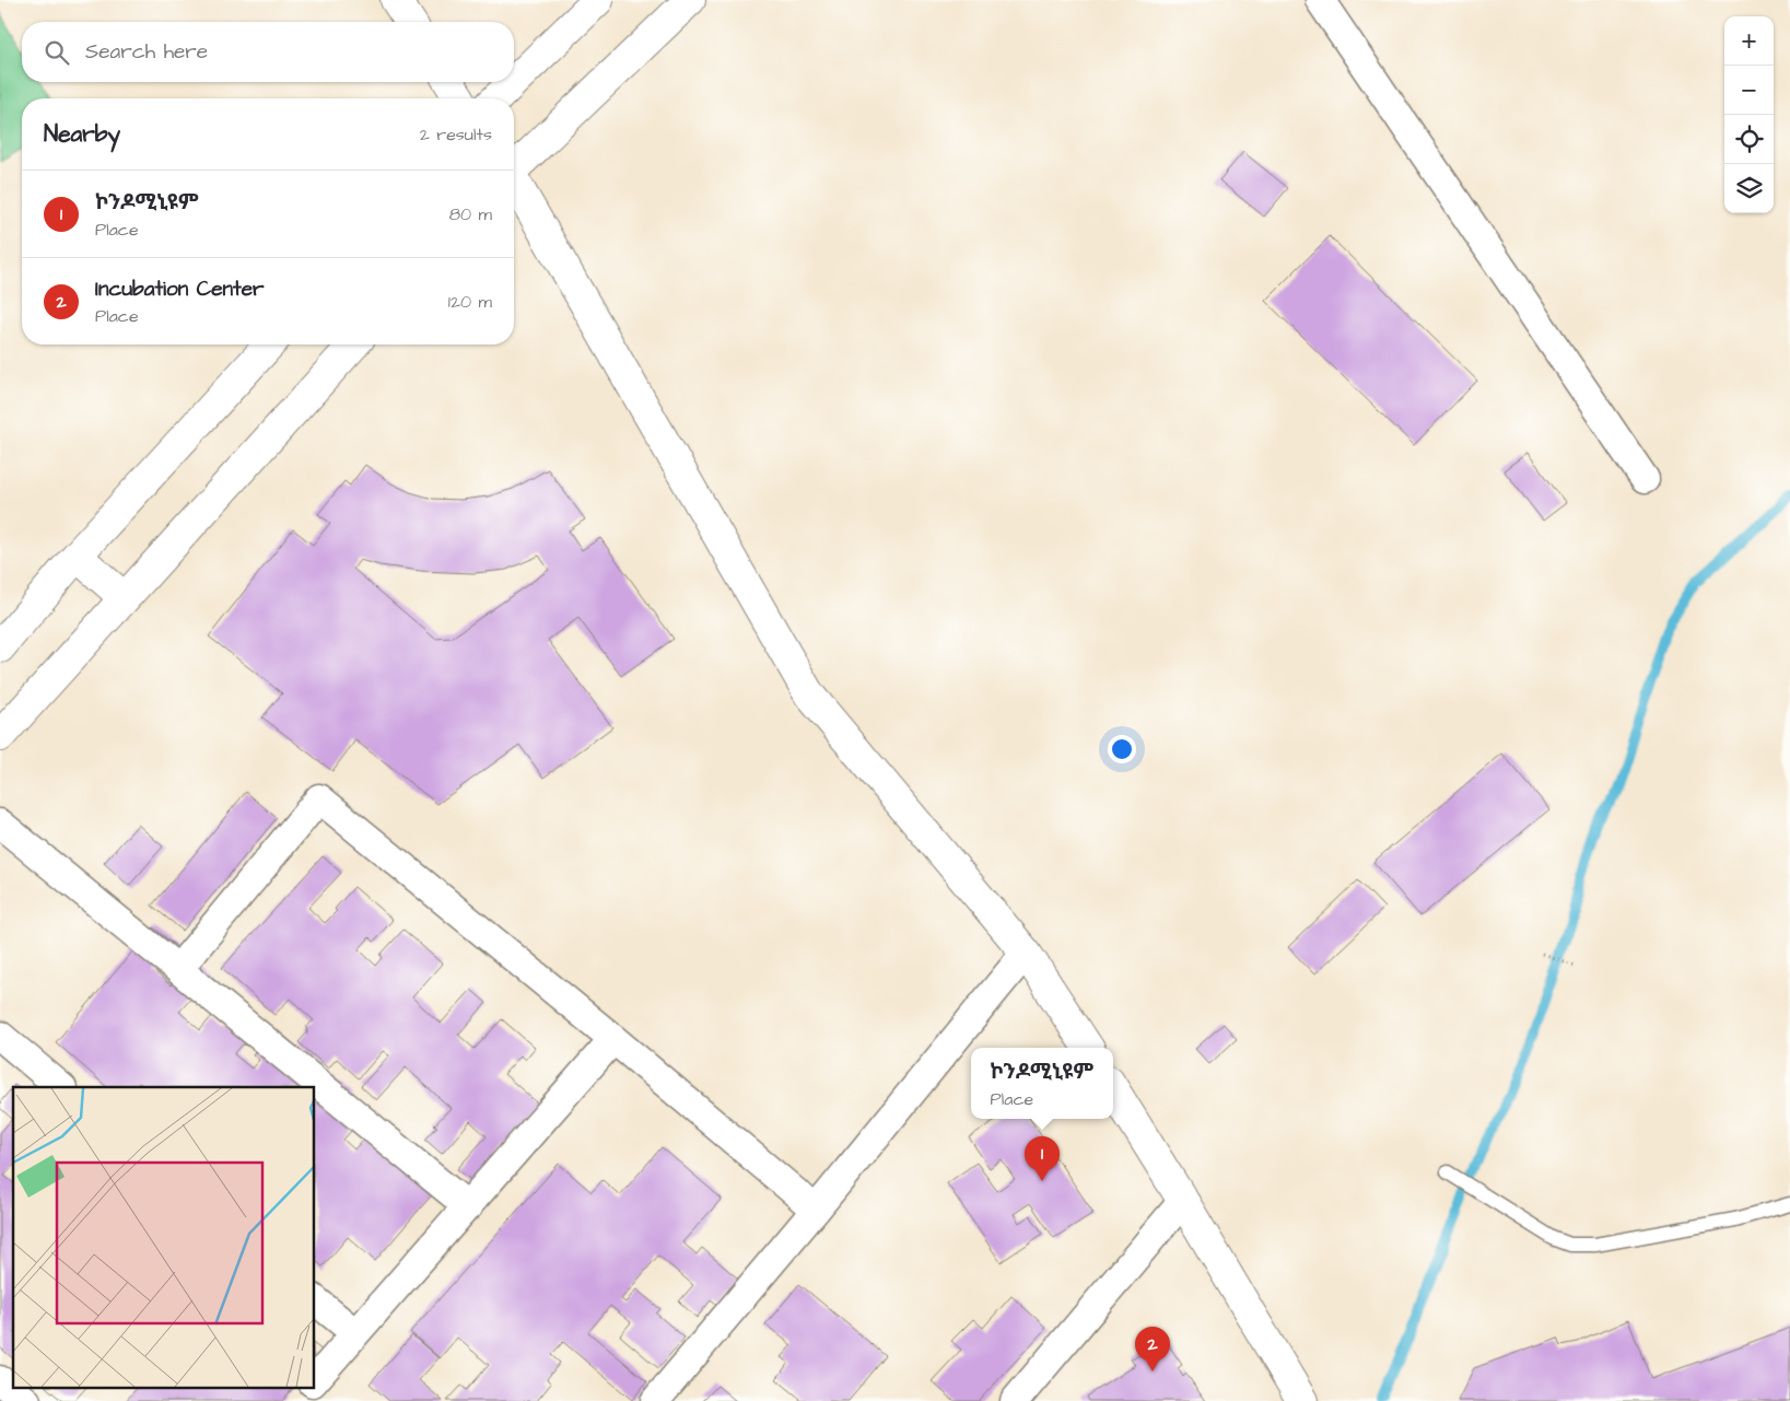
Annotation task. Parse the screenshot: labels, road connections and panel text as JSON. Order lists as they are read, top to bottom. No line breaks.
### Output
{"page":{"map_buttons":["+","−"],"search":"Search here","heading":["Nearby","2 results"],"list":[{"mark":"1","name":"ኮንዶሚኒዩም","note":"Place","value":"80 m"},{"mark":"2","name":"Incubation Center","note":"Place","value":"120 m"}],"popup":["ኮንዶሚኒዩም","Place"],"pins":["1","2"]}}
